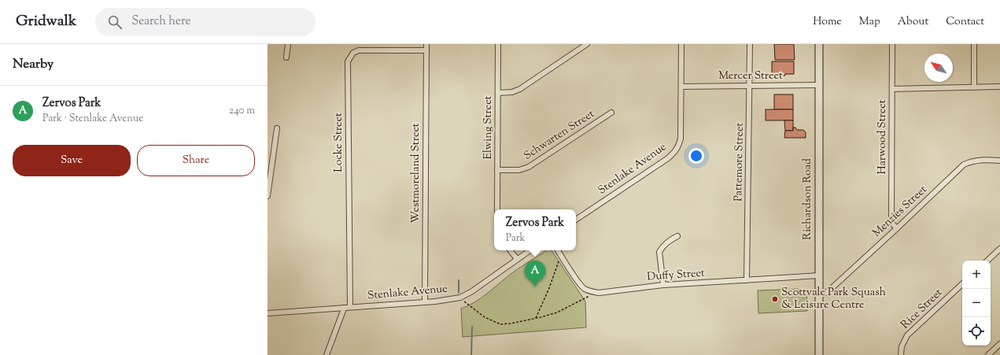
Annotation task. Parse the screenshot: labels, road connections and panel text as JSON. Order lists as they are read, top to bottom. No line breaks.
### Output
{"streets":{"main road":["Richardson Road"],"street":["Mercer Street","Elwing Street","Schwarten Street","Harwood Street","Locke Street","Pattemore Street","Stenlake Avenue","Westmoreland Street","Menzies Street","Duffy Street","Rice Street"]},"crossings":[["Mercer Street","Pattemore Street"],["Mercer Street","Stenlake Avenue"],["Mercer Street","Richardson Road"],["Elwing Street","Schwarten Street"],["Harwood Street","Menzies Street"],["Locke Street","Stenlake Avenue"],["Locke Street","Westmoreland Street"],["Pattemore Street","Duffy Street"],["Stenlake Avenue","Westmoreland Street"],["Richardson Road","Menzies Street"],["Richardson Road","Duffy Street"]],"places":["Scottvale Park Squash & Leisure Centre"],"north":"top left","page":{"header":"Gridwalk","search":"Search here","nav":["Home","Map","About","Contact"],"heading":"Nearby","list":[{"mark":"A","name":"Zervos Park","note":"Park · Stenlake Avenue","value":"240 m"}],"buttons":["Save","Share"],"popup":["Zervos Park","Park"],"map_buttons":["+","−"],"pins":"A"}}
